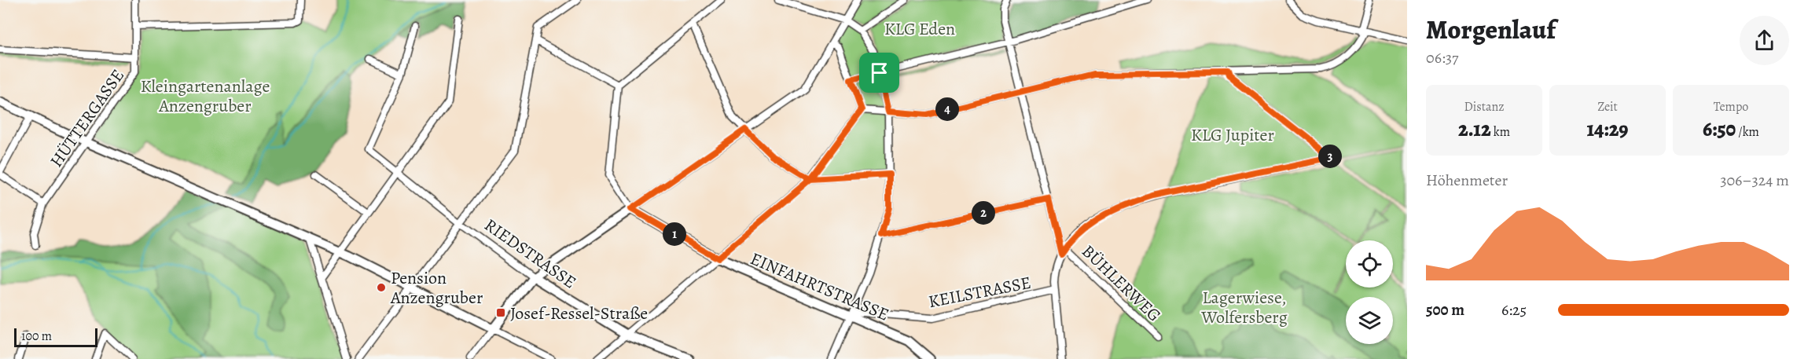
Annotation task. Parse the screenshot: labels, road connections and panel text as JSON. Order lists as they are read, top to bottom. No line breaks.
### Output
{"streets":{"street":["HÜTTERGASSE","RIEDSTRASSE","BÜHLERWEG","EINFAHRTSTRASSE","KEILSTRASSE"]},"crossings":[["EINFAHRTSTRASSE","KEILSTRASSE"]],"parks":["KLG Eden","Kleingartenanlage Anzengruber","KLG Jupiter","Lagerwiese, Wolfersberg"],"places":{"other":["Pension Anzengruber"],"transit":["Josef-Ressel-Straße"]},"scale_bar":"100 m","page":{"heading":["Morgenlauf","06:37"],"stats":[["Distanz","2.12 km"],["Zeit","14:29"],["Tempo","6:50 /km"]],"pins":["4","3","2","1"],"chart":["Höhenmeter","306–324 m"],"list":[{"name":"500 m","note":"6:25"}],"scale":"100 m"}}
